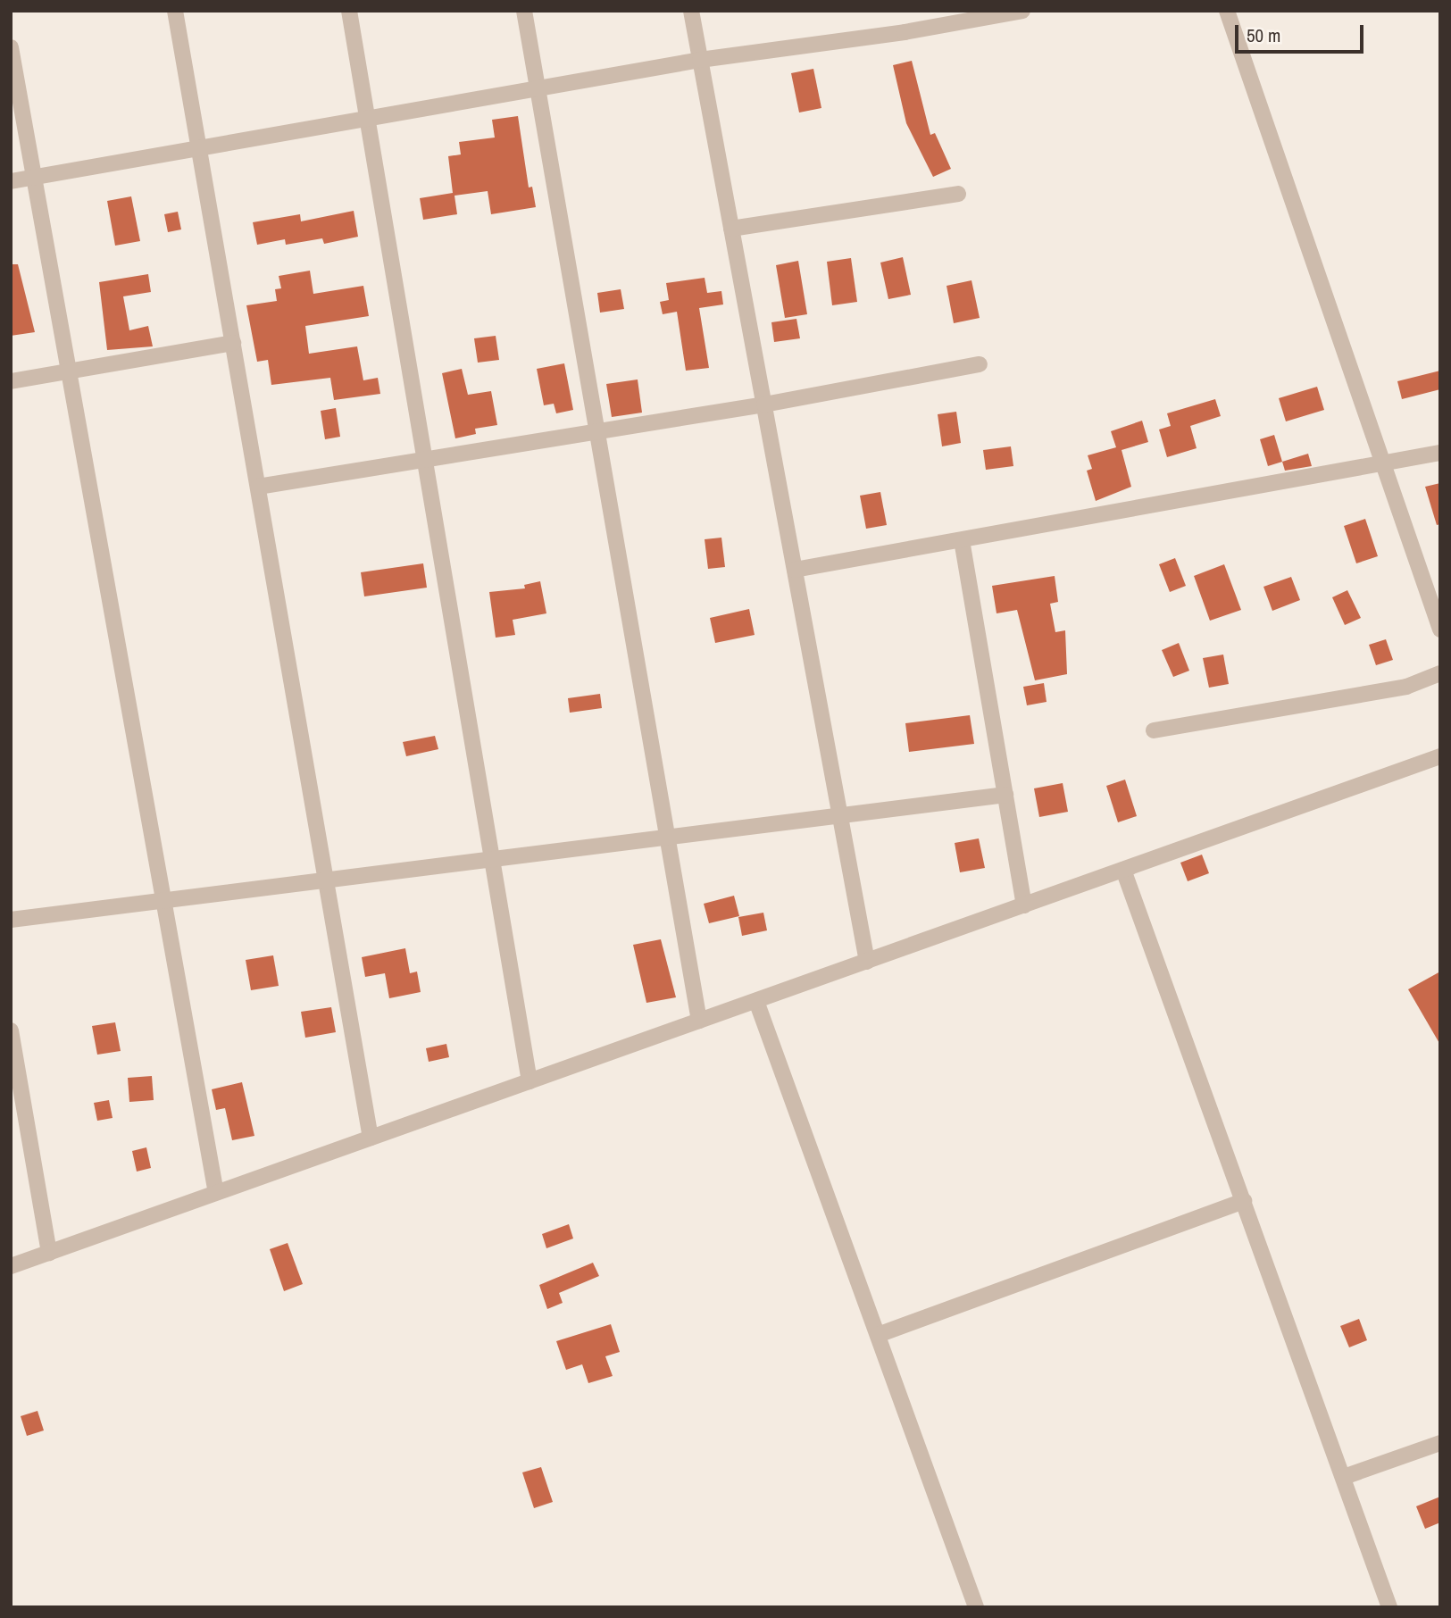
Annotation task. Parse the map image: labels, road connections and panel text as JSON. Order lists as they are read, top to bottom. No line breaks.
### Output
{"scale_bar":"50 m"}
